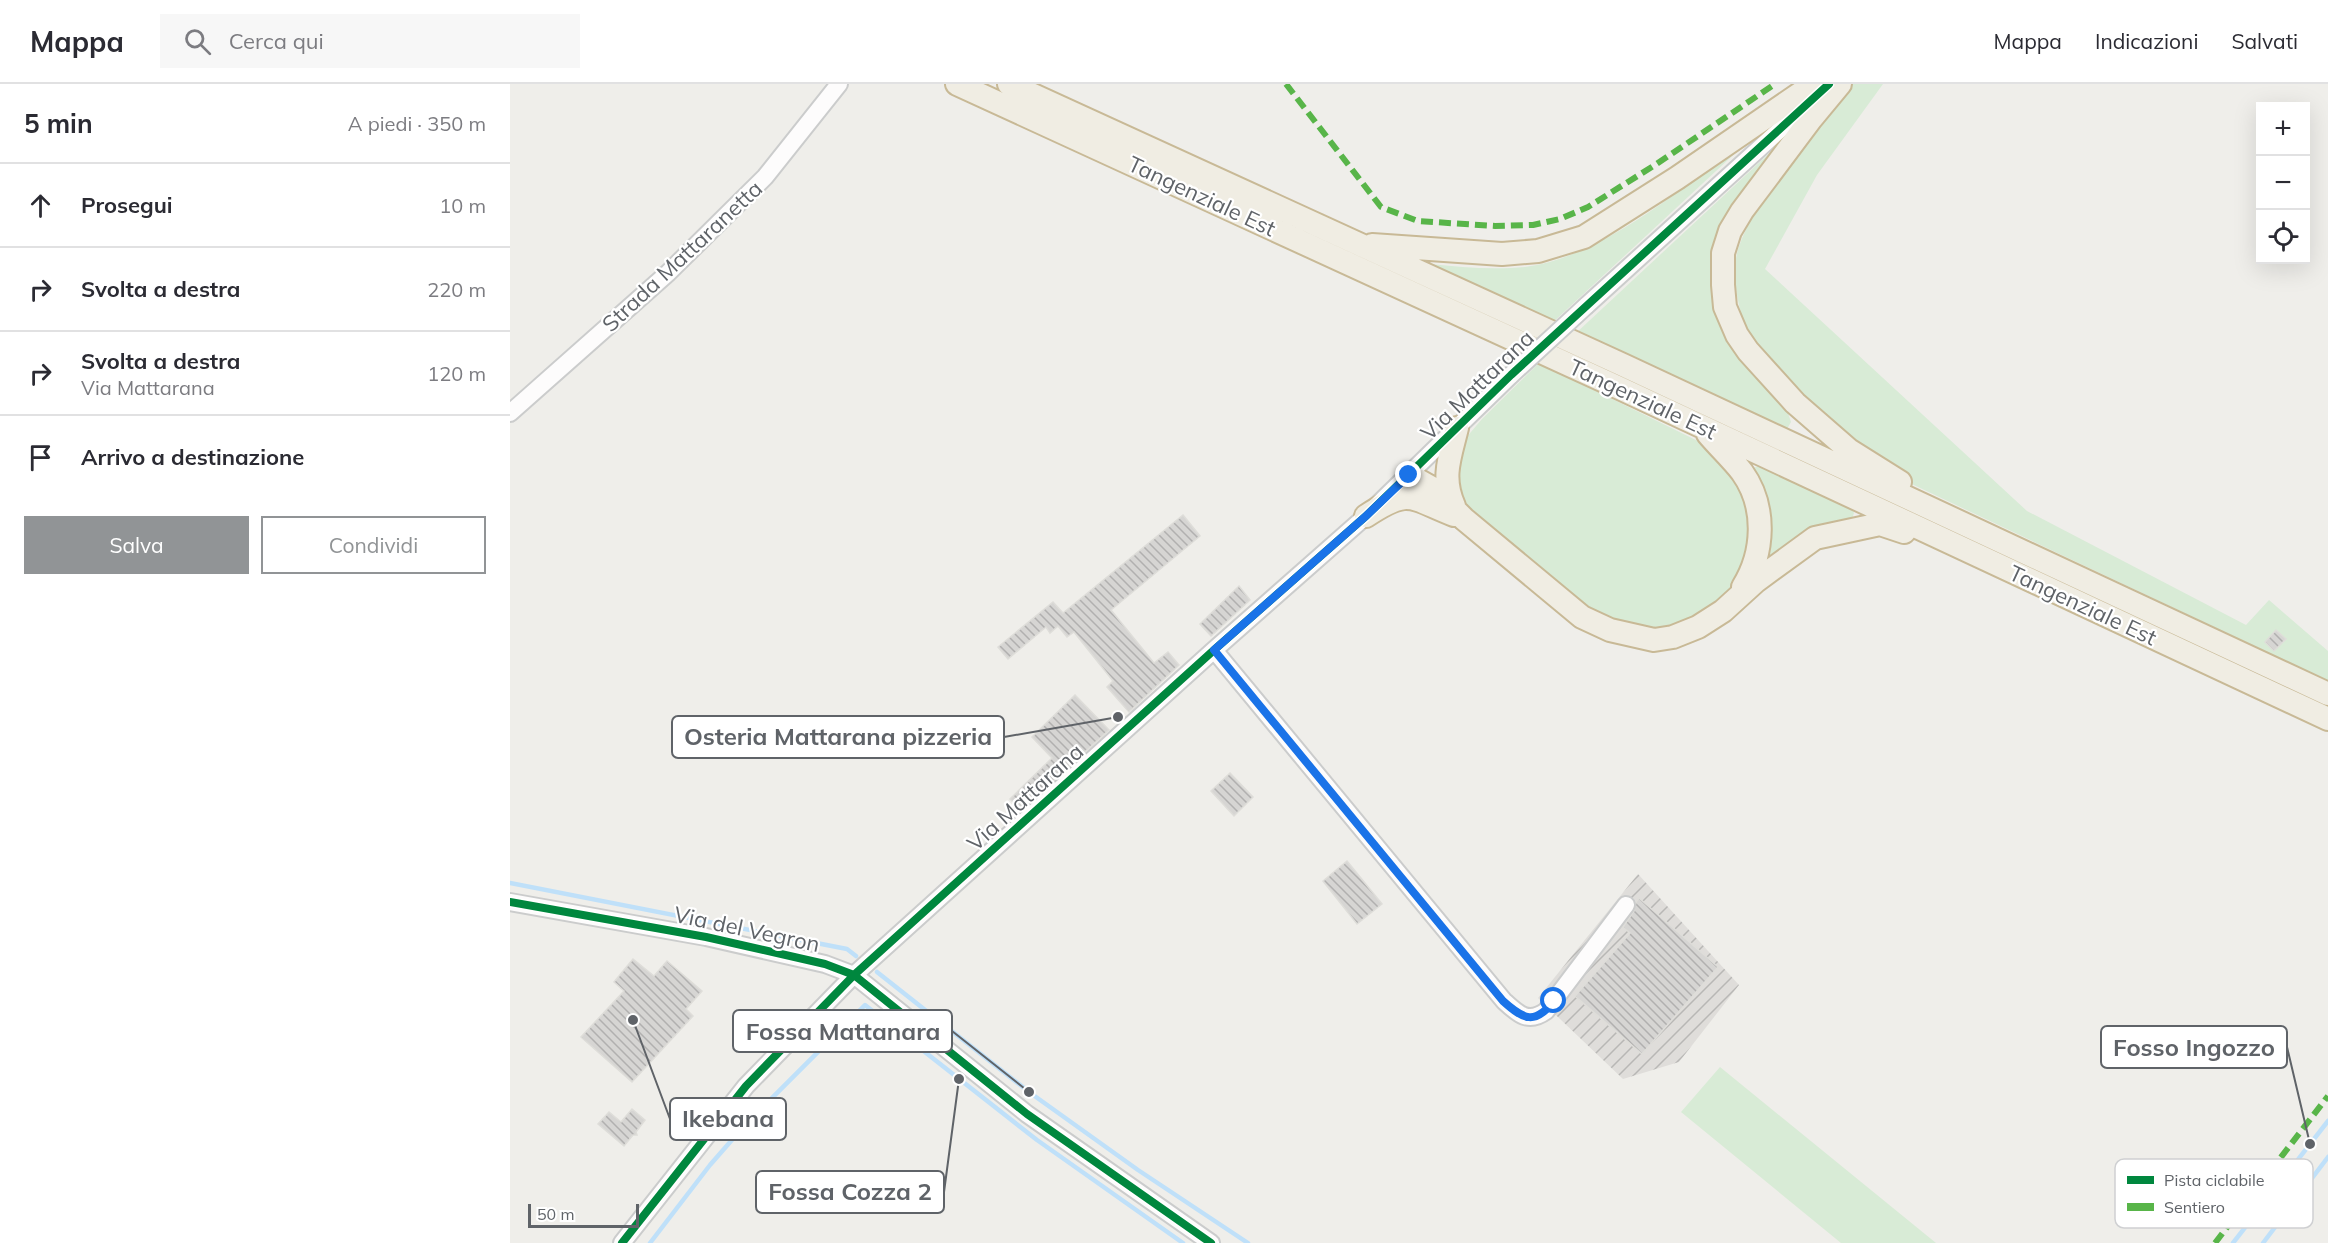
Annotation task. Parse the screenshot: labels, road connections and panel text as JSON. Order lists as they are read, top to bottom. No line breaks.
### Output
{"streets":{"highway":["Tangenziale Est"],"street":["Strada Mattaranetta","Via Mattarana","Via del Vegron"]},"crossings":[["Via Mattarana","Via del Vegron"]],"places":["Osteria Mattarana pizzeria","Ikebana","Fossa Cozza 2","Fossa Mattanara","Fosso Ingozzo"],"legend":["Pista ciclabile","Sentiero"],"scale_bar":"50 m","page":{"header":"Mappa","search":"Cerca qui","nav":["Mappa","Indicazioni","Salvati"],"heading":["5 min","A piedi · 350 m"],"map_buttons":["+","−"],"list":[["Prosegui","10 m"],["Svolta a destra","220 m"],["Svolta a destra","Via Mattarana","120 m"],"Arrivo a destinazione"],"buttons":["Salva","Condividi"],"scale":"50 m"}}
